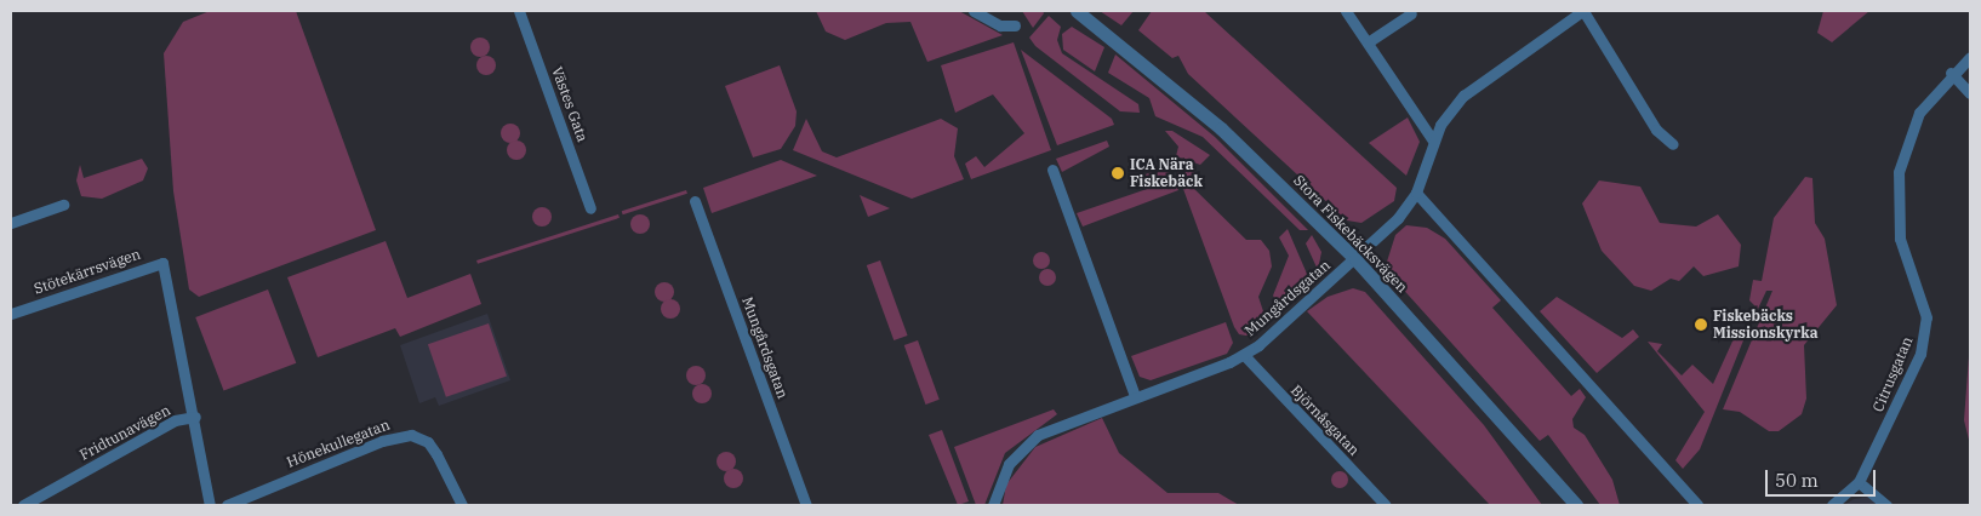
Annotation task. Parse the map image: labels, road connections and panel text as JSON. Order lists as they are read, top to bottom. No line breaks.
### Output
{"streets":{"street":["Västes Gata","Stora Fiskebäcksvägen","Stötekärrsvägen","Mungårdsgatan","Citrusgatan","Björnåsgatan","Fridtunavägen","Hönekullegatan"]},"crossings":[["Stora Fiskebäcksvägen","Mungårdsgatan"],["Stötekärrsvägen","Fridtunavägen"],["Mungårdsgatan","Björnåsgatan"]],"places":["ICA Nära Fiskebäck","Fiskebäcks Missionskyrka"],"scale_bar":"50 m"}
